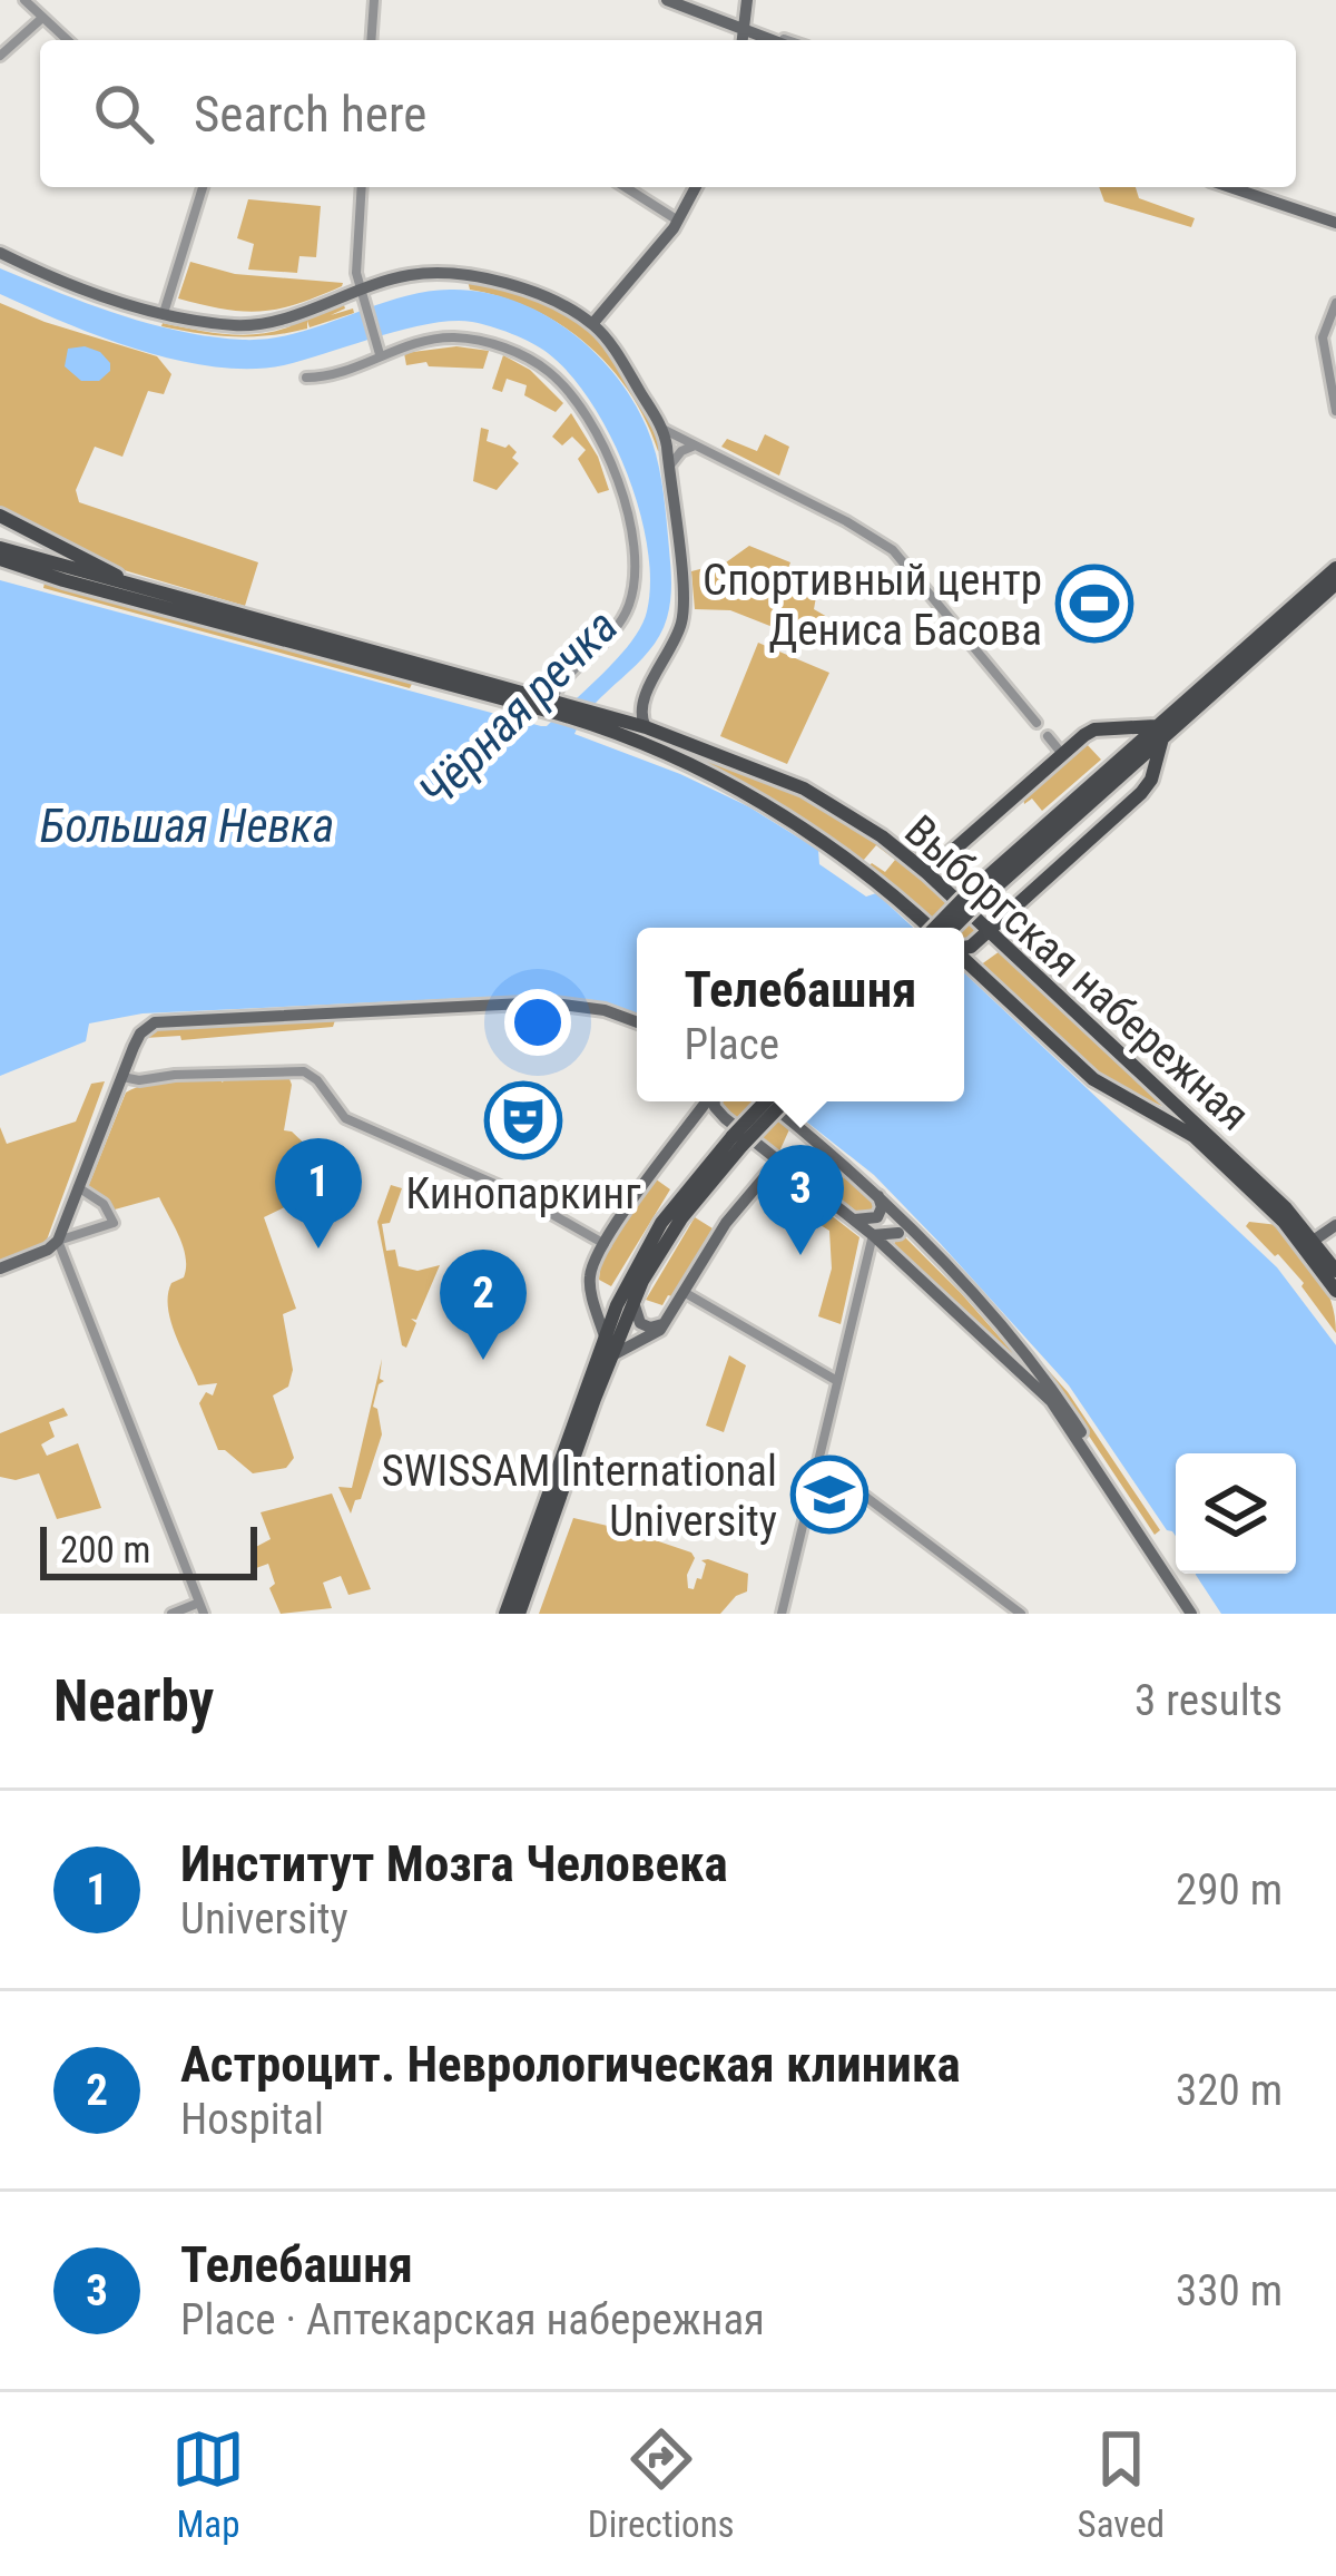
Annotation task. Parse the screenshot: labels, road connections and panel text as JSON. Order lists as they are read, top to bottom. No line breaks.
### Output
{"streets":{"main road":["Выборгская набережная"]},"water":["Чёрная речка","Большая Невка"],"places":{"sports":["Спортивный центр Дениса Басова"],"theatre":["Кинопаркинг"],"school or university":["SWISSAM International University"]},"scale_bar":"200 m","page":{"search":"Search here","popup":["Телебашня","Place"],"pins":["1","3","2"],"scale":"200 m","heading":["Nearby","3 results"],"list":[{"mark":"1","name":"Институт Мозга Человека","note":"University","value":"290 m"},{"mark":"2","name":"Астроцит. Неврологическая клиника","note":"Hospital","value":"320 m"},{"mark":"3","name":"Телебашня","note":"Place · Аптекарская набережная","value":"330 m"}],"nav":["Map","Directions","Saved"]}}
